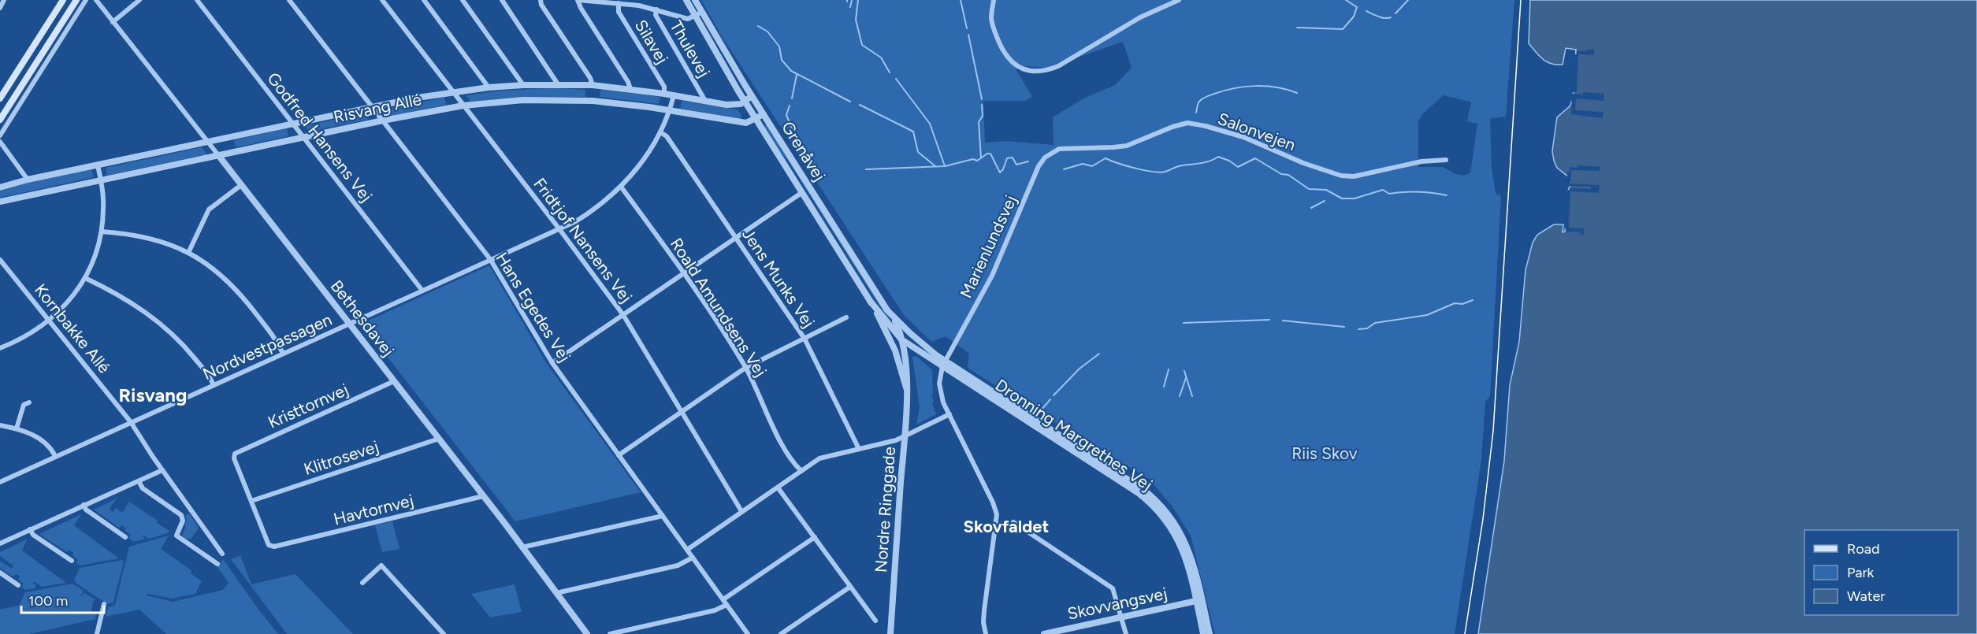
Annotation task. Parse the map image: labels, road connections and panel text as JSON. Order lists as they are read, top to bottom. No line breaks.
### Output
{"streets":{"street":["Silavej","Thulevej","Risvang Allé","Salonvejen","Godfred Hansens Vej","Grenåvej","Fridtjof Nansens Vej","Marienlundsvej","Jens Munks Vej","Hans Egedes Vej","Roald Amundsens Vej","Bethesdavej","Kornbakke Allé","Nordvestpassagen","Kristtornvej","Dronning Margrethes Vej","Klitrosevej","Havtornvej","Nordre Ringgade","Skovvangsvej"]},"crossings":[["Silavej","Risvang Allé"],["Thulevej","Risvang Allé"],["Risvang Allé","Godfred Hansens Vej"],["Risvang Allé","Grenåvej"],["Risvang Allé","Fridtjof Nansens Vej"],["Risvang Allé","Hans Egedes Vej"],["Risvang Allé","Bethesdavej"],["Risvang Allé","Nordvestpassagen"],["Salonvejen","Marienlundsvej"],["Godfred Hansens Vej","Nordvestpassagen"],["Grenåvej","Dronning Margrethes Vej"],["Grenåvej","Nordre Ringgade"],["Fridtjof Nansens Vej","Nordvestpassagen"],["Marienlundsvej","Dronning Margrethes Vej"],["Jens Munks Vej","Nordvestpassagen"],["Hans Egedes Vej","Nordvestpassagen"],["Roald Amundsens Vej","Nordvestpassagen"],["Bethesdavej","Nordvestpassagen"],["Bethesdavej","Kristtornvej"],["Bethesdavej","Klitrosevej"],["Bethesdavej","Havtornvej"],["Kornbakke Allé","Nordvestpassagen"],["Kristtornvej","Klitrosevej"],["Kristtornvej","Havtornvej"],["Dronning Margrethes Vej","Nordre Ringgade"],["Dronning Margrethes Vej","Skovvangsvej"],["Klitrosevej","Havtornvej"]],"districts":["Risvang","Skovfaldet"],"parks":["Riis Skov"],"legend":["Road","Park","Water"],"scale_bar":"100 m"}
